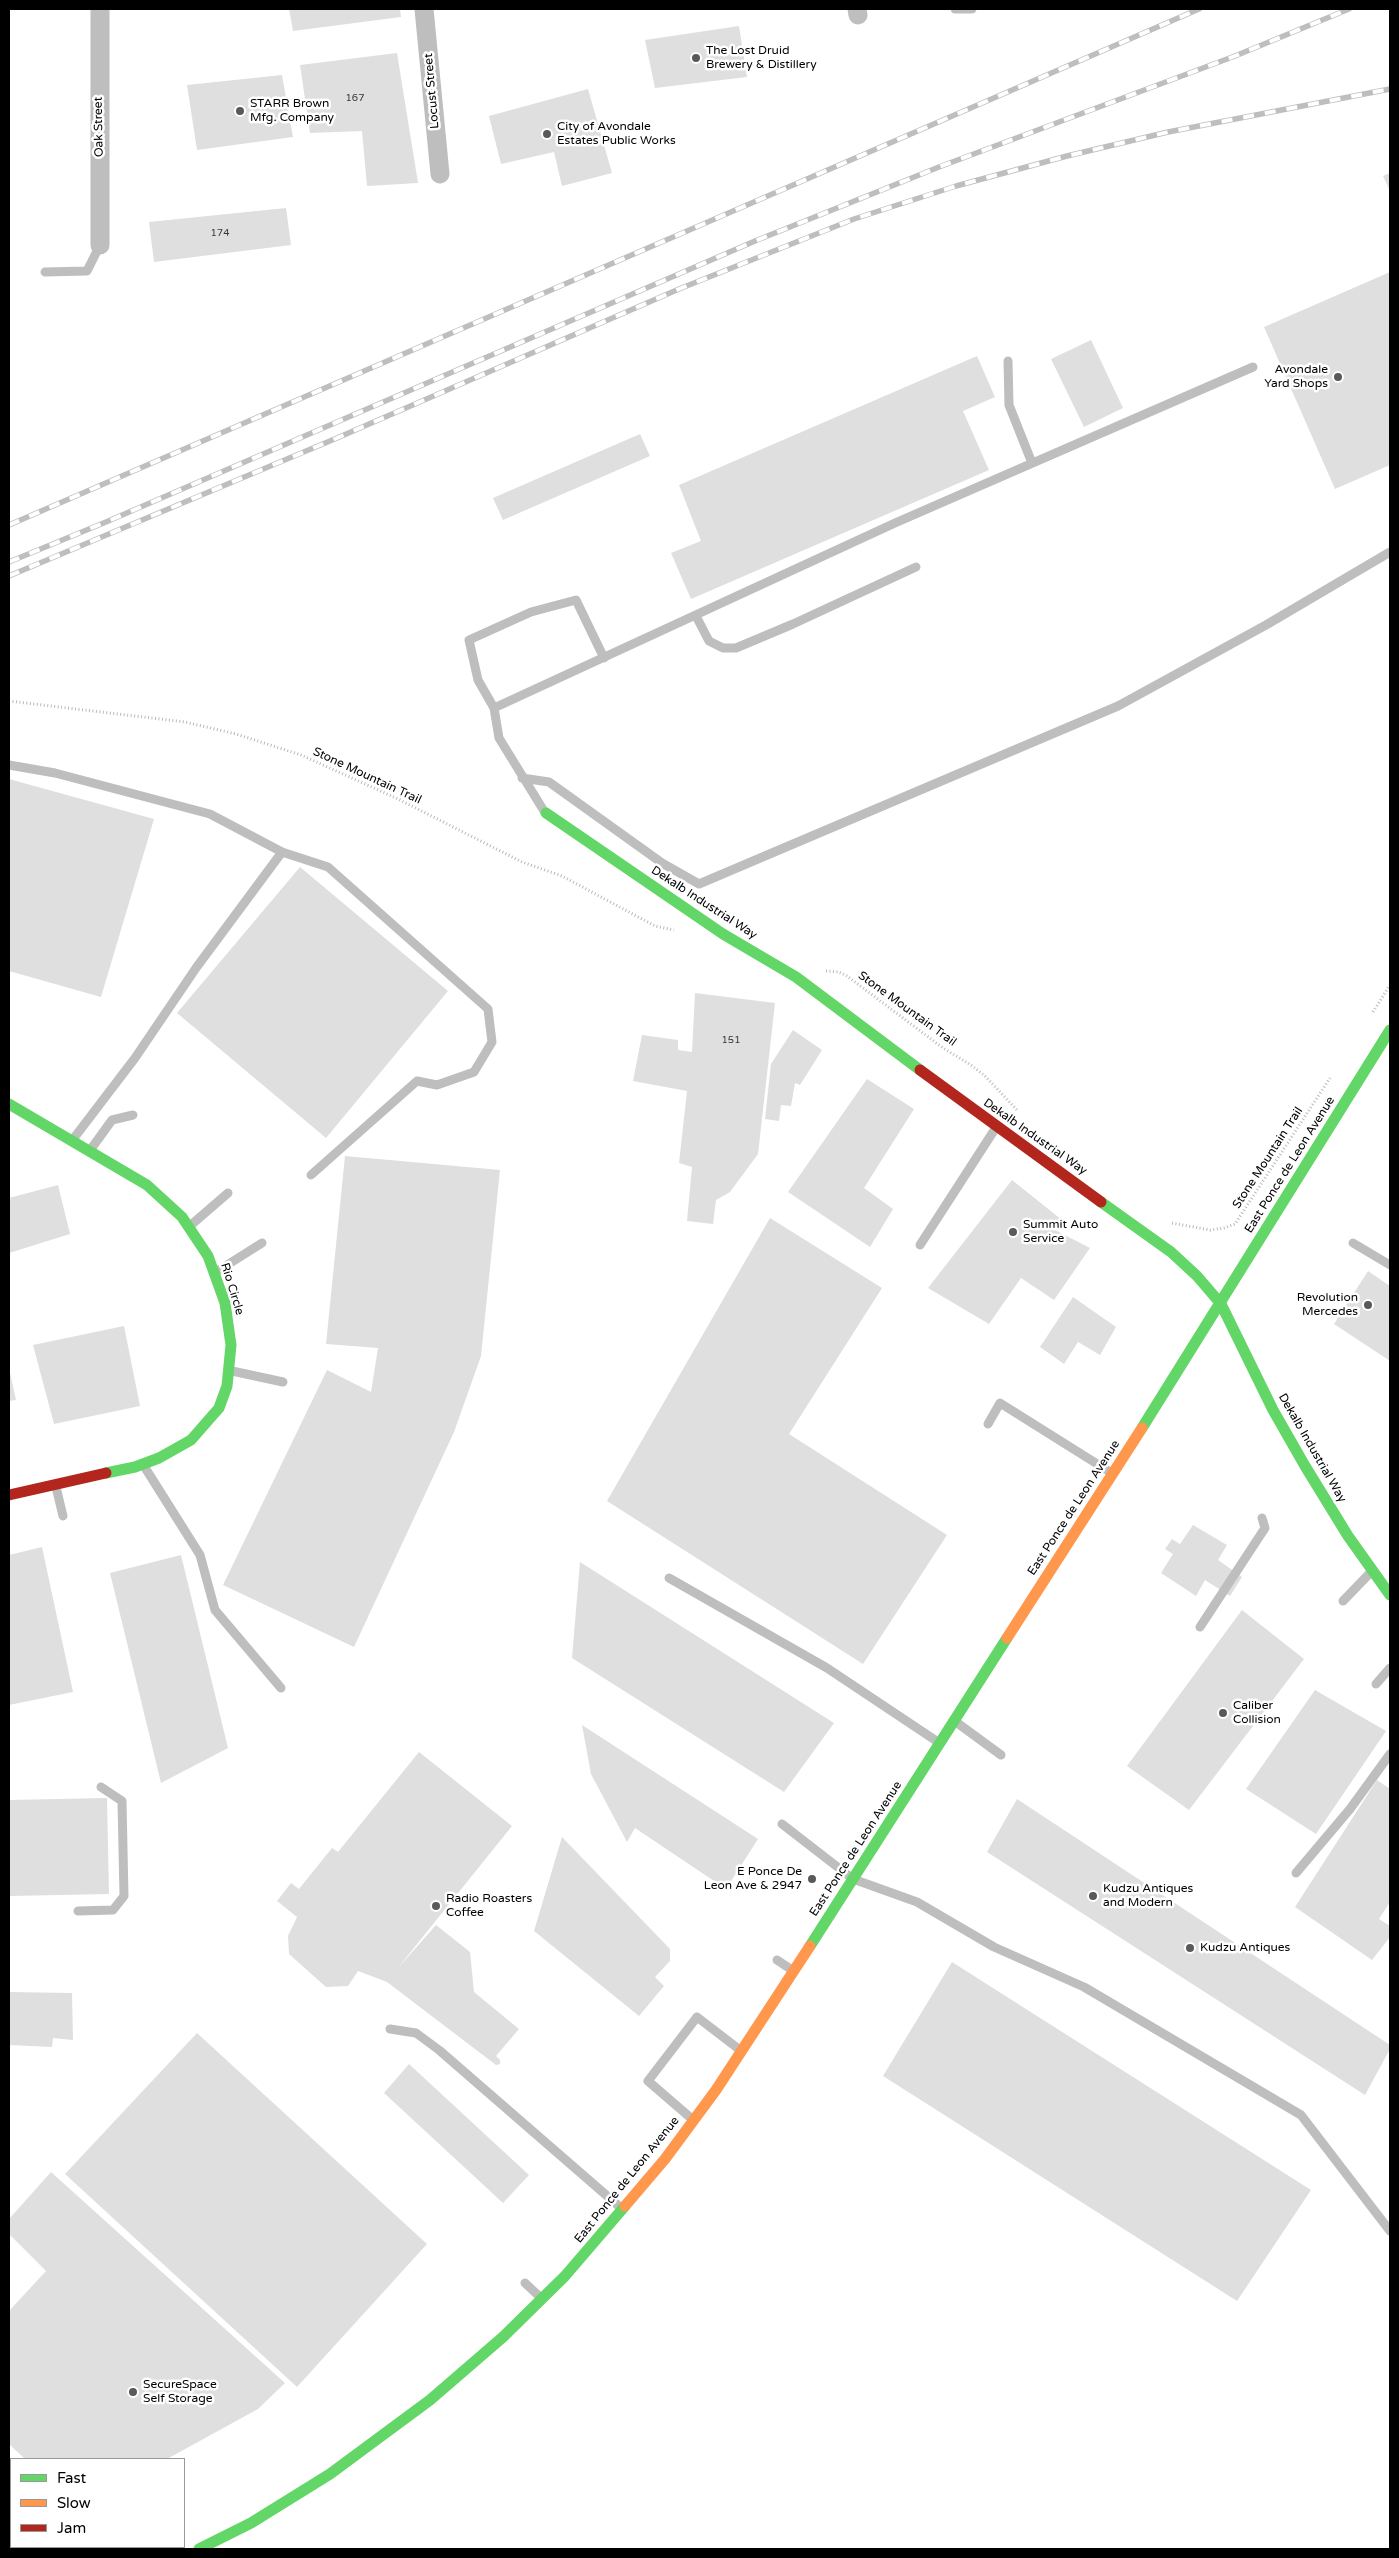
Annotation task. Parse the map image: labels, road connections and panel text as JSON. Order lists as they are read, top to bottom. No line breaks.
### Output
{"streets":{"main road":["Dekalb Industrial Way","East Ponce de Leon Avenue","Rio Circle"],"street":["Locust Street","Oak Street"],"path":["Stone Mountain Trail"]},"crossings":[["Stone Mountain Trail","Dekalb Industrial Way"],["Dekalb Industrial Way","East Ponce de Leon Avenue"]],"places":["The Lost Druid Brewery & Distillery","STARR Brown Mfg. Company","City of Avondale Estates Public Works","Avondale Yard Shops","Summit Auto Service","Revolution Mercedes","Caliber Collision","E Ponce De Leon Ave & 2947","Kudzu Antiques and Modern","Radio Roasters Coffee","Kudzu Antiques","SecureSpace Self Storage"],"house_numbers":["167","174","151"],"legend":["Fast","Slow","Jam"]}
